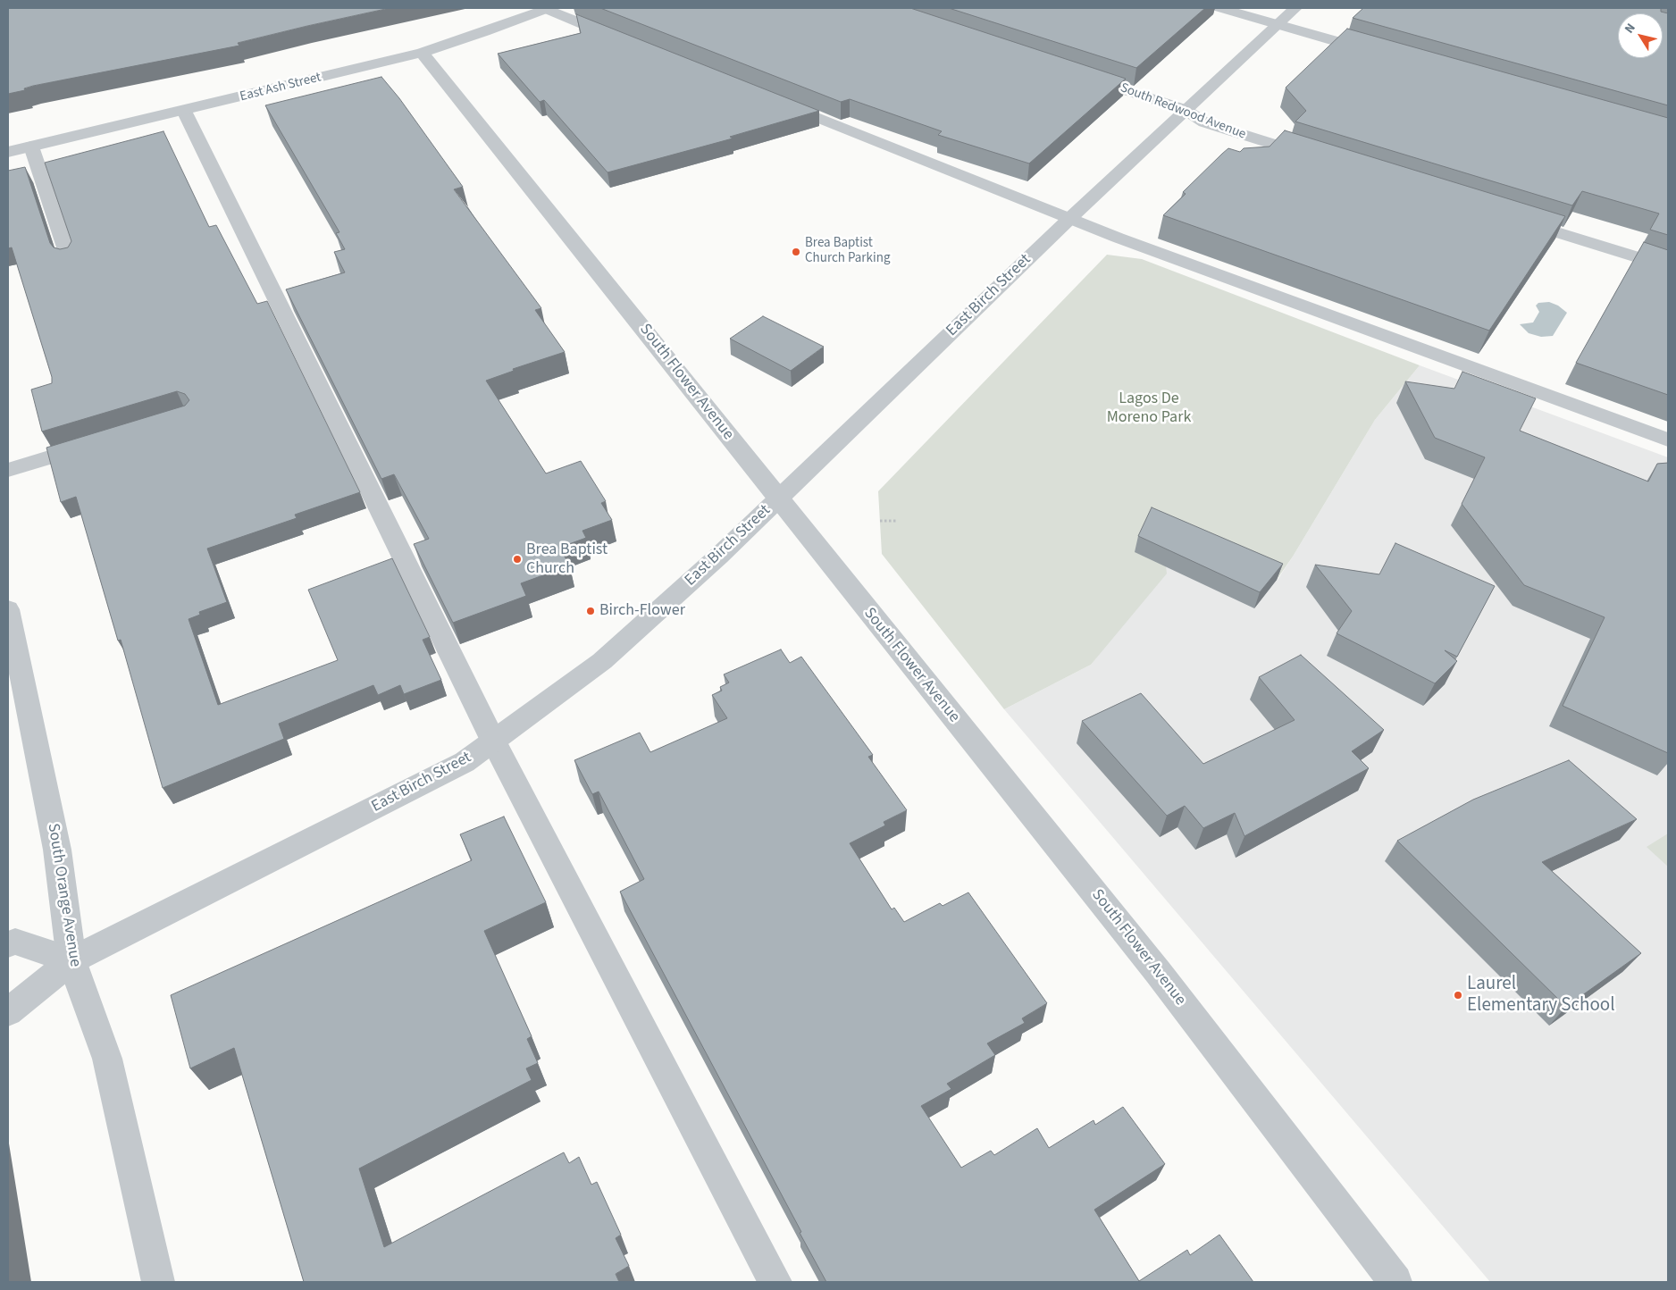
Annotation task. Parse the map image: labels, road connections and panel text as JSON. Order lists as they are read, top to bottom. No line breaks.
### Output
{"streets":{"street":["East Ash Street","South Redwood Avenue","East Birch Street","South Flower Avenue","South Orange Avenue"]},"crossings":[["East Ash Street","South Flower Avenue"],["South Redwood Avenue","East Birch Street"],["East Birch Street","South Flower Avenue"],["East Birch Street","South Orange Avenue"]],"parks":["Lagos De Moreno Park"],"places":["Brea Baptist Church Parking","Brea Baptist Church","Birch-Flower","Laurel Elementary School"],"north":"top left"}
